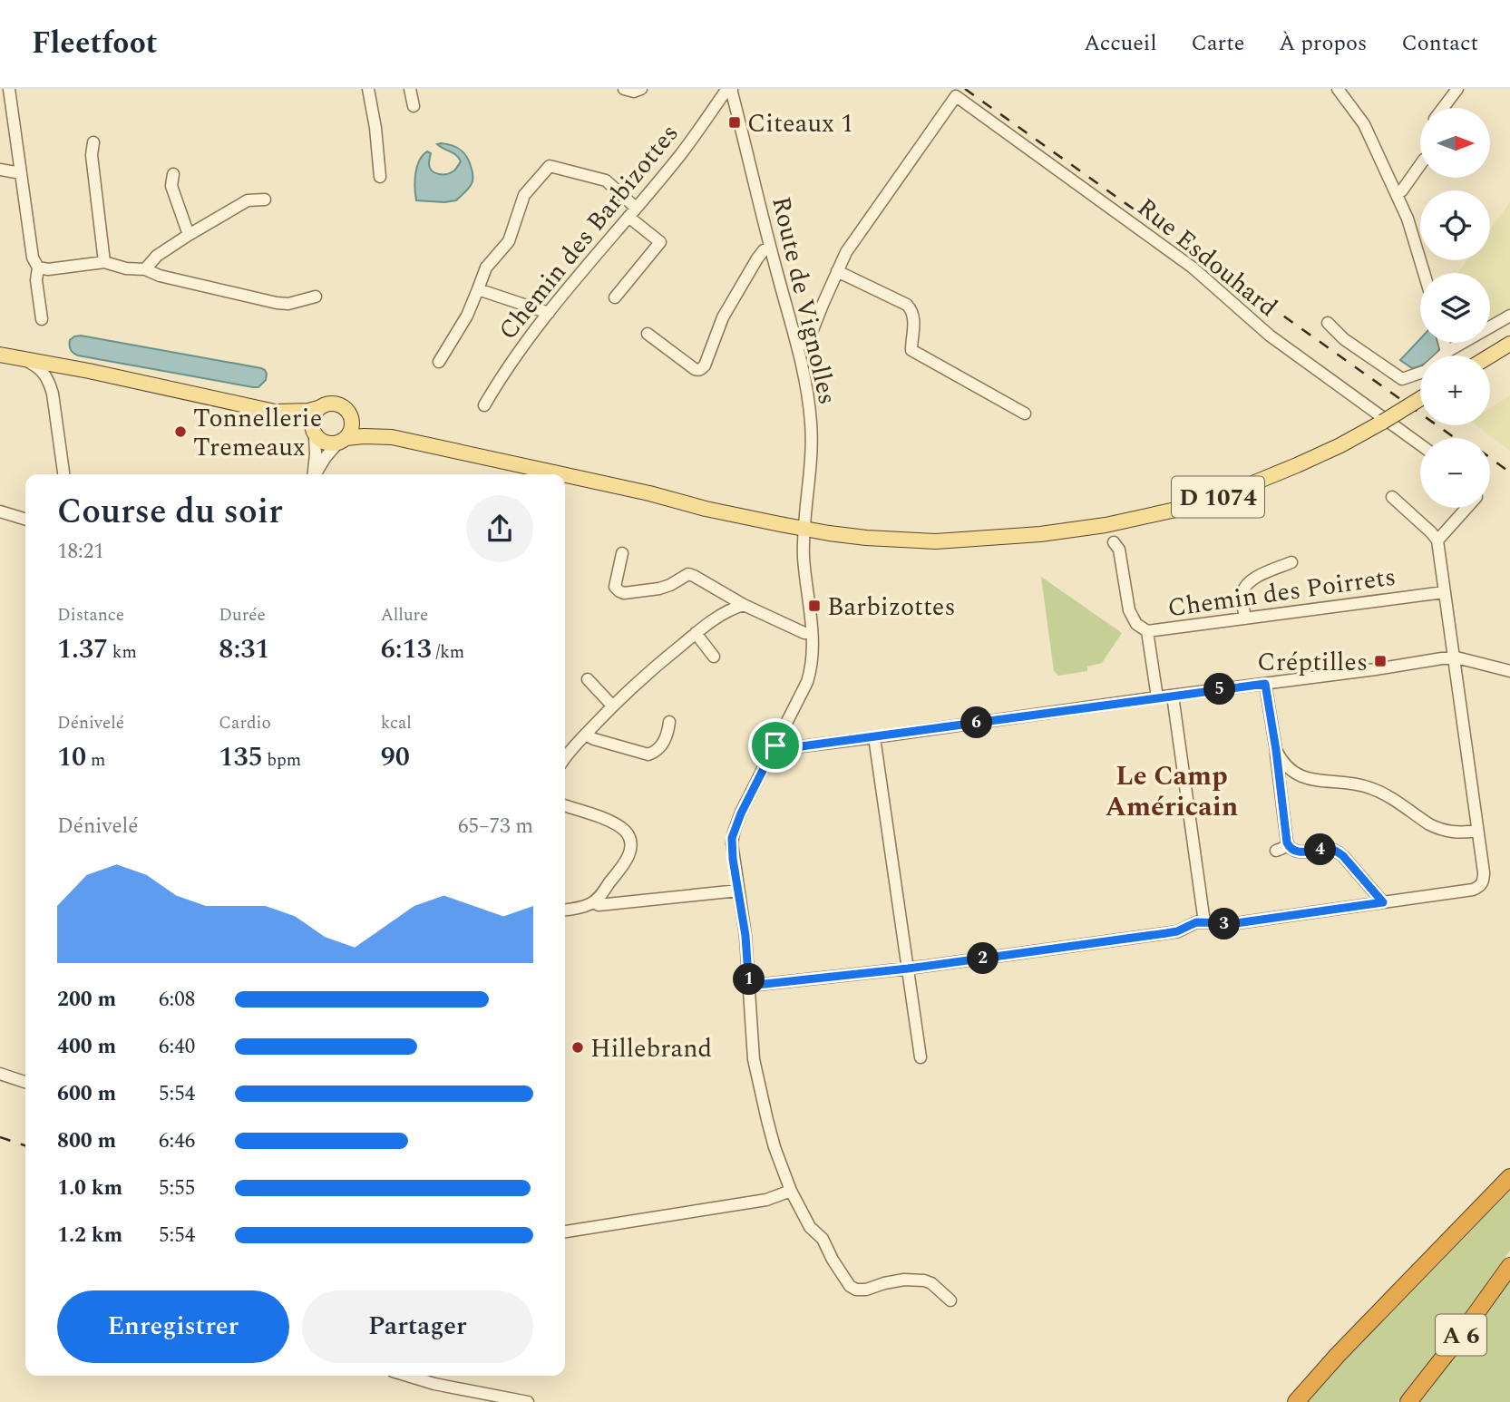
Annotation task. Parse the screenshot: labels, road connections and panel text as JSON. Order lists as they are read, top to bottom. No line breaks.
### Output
{"streets":{"highway":["A 6"],"main road":["D 1074"],"street":["Chemin des Barbizottes","Rue Esdouhard","Route de Vignolles","Chemin des Poirrets"]},"crossings":[["Chemin des Barbizottes","Route de Vignolles"],["Route de Vignolles","D 1074"]],"districts":["Le Camp Américain"],"places":{"transit":["Citeaux 1","Barbizottes","Créptilles"],"other":["Tonnellerie Tremeaux","Hillebrand"]},"north":"right","page":{"header":"Fleetfoot","nav":["Accueil","Carte","À propos","Contact"],"map_buttons":["+","−"],"heading":["Course du soir","18:21"],"stats":[["Distance","1.37 km"],["Durée","8:31"],["Allure","6:13 /km"],["Dénivelé","10 m"],["Cardio","135 bpm"],["kcal","90"]],"pins":["5","6","4","3","2","1"],"chart":["Dénivelé","65–73 m"],"list":[{"name":"200 m","note":"6:08"},{"name":"400 m","note":"6:40"},{"name":"600 m","note":"5:54"},{"name":"800 m","note":"6:46"},{"name":"1.0 km","note":"5:55"},{"name":"1.2 km","note":"5:54"}],"buttons":["Enregistrer","Partager"]}}
